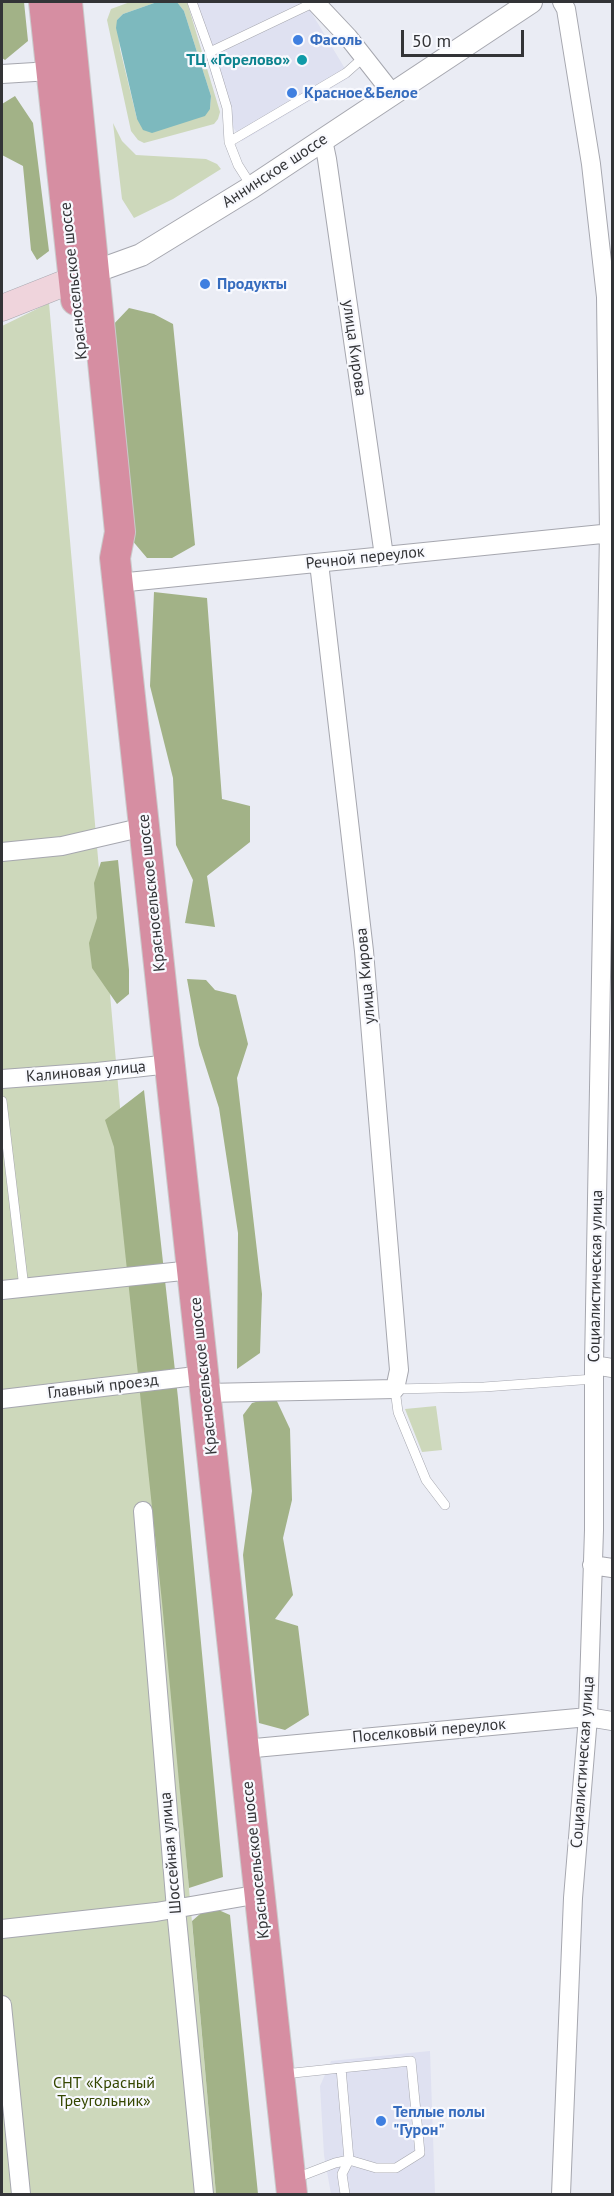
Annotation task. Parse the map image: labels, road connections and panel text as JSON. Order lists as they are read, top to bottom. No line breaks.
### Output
{"streets":{"highway":["Красносельское шоссе"],"main road":["Аннинское шоссе"],"street":["улица Кирова","Речной переулок","Калиновая улица","Социалистическая улица","Главный проезд","Поселковый переулок","Шоссейная улица"]},"crossings":[["Аннинское шоссе","Красносельское шоссе"],["Аннинское шоссе","улица Кирова"],["Красносельское шоссе","Речной переулок"],["Красносельское шоссе","Калиновая улица"],["Красносельское шоссе","Главный проезд"],["Красносельское шоссе","Поселковый переулок"],["улица Кирова","Речной переулок"],["улица Кирова","Главный проезд"],["Речной переулок","Социалистическая улица"],["Социалистическая улица","Поселковый переулок"]],"parks":["СНТ «Красный Треугольник»"],"places":["Фасоль","ТЦ «Горелово»","Красное&Белое","Продукты","Теплые полы \"Гурон\""],"scale_bar":"50 m"}
